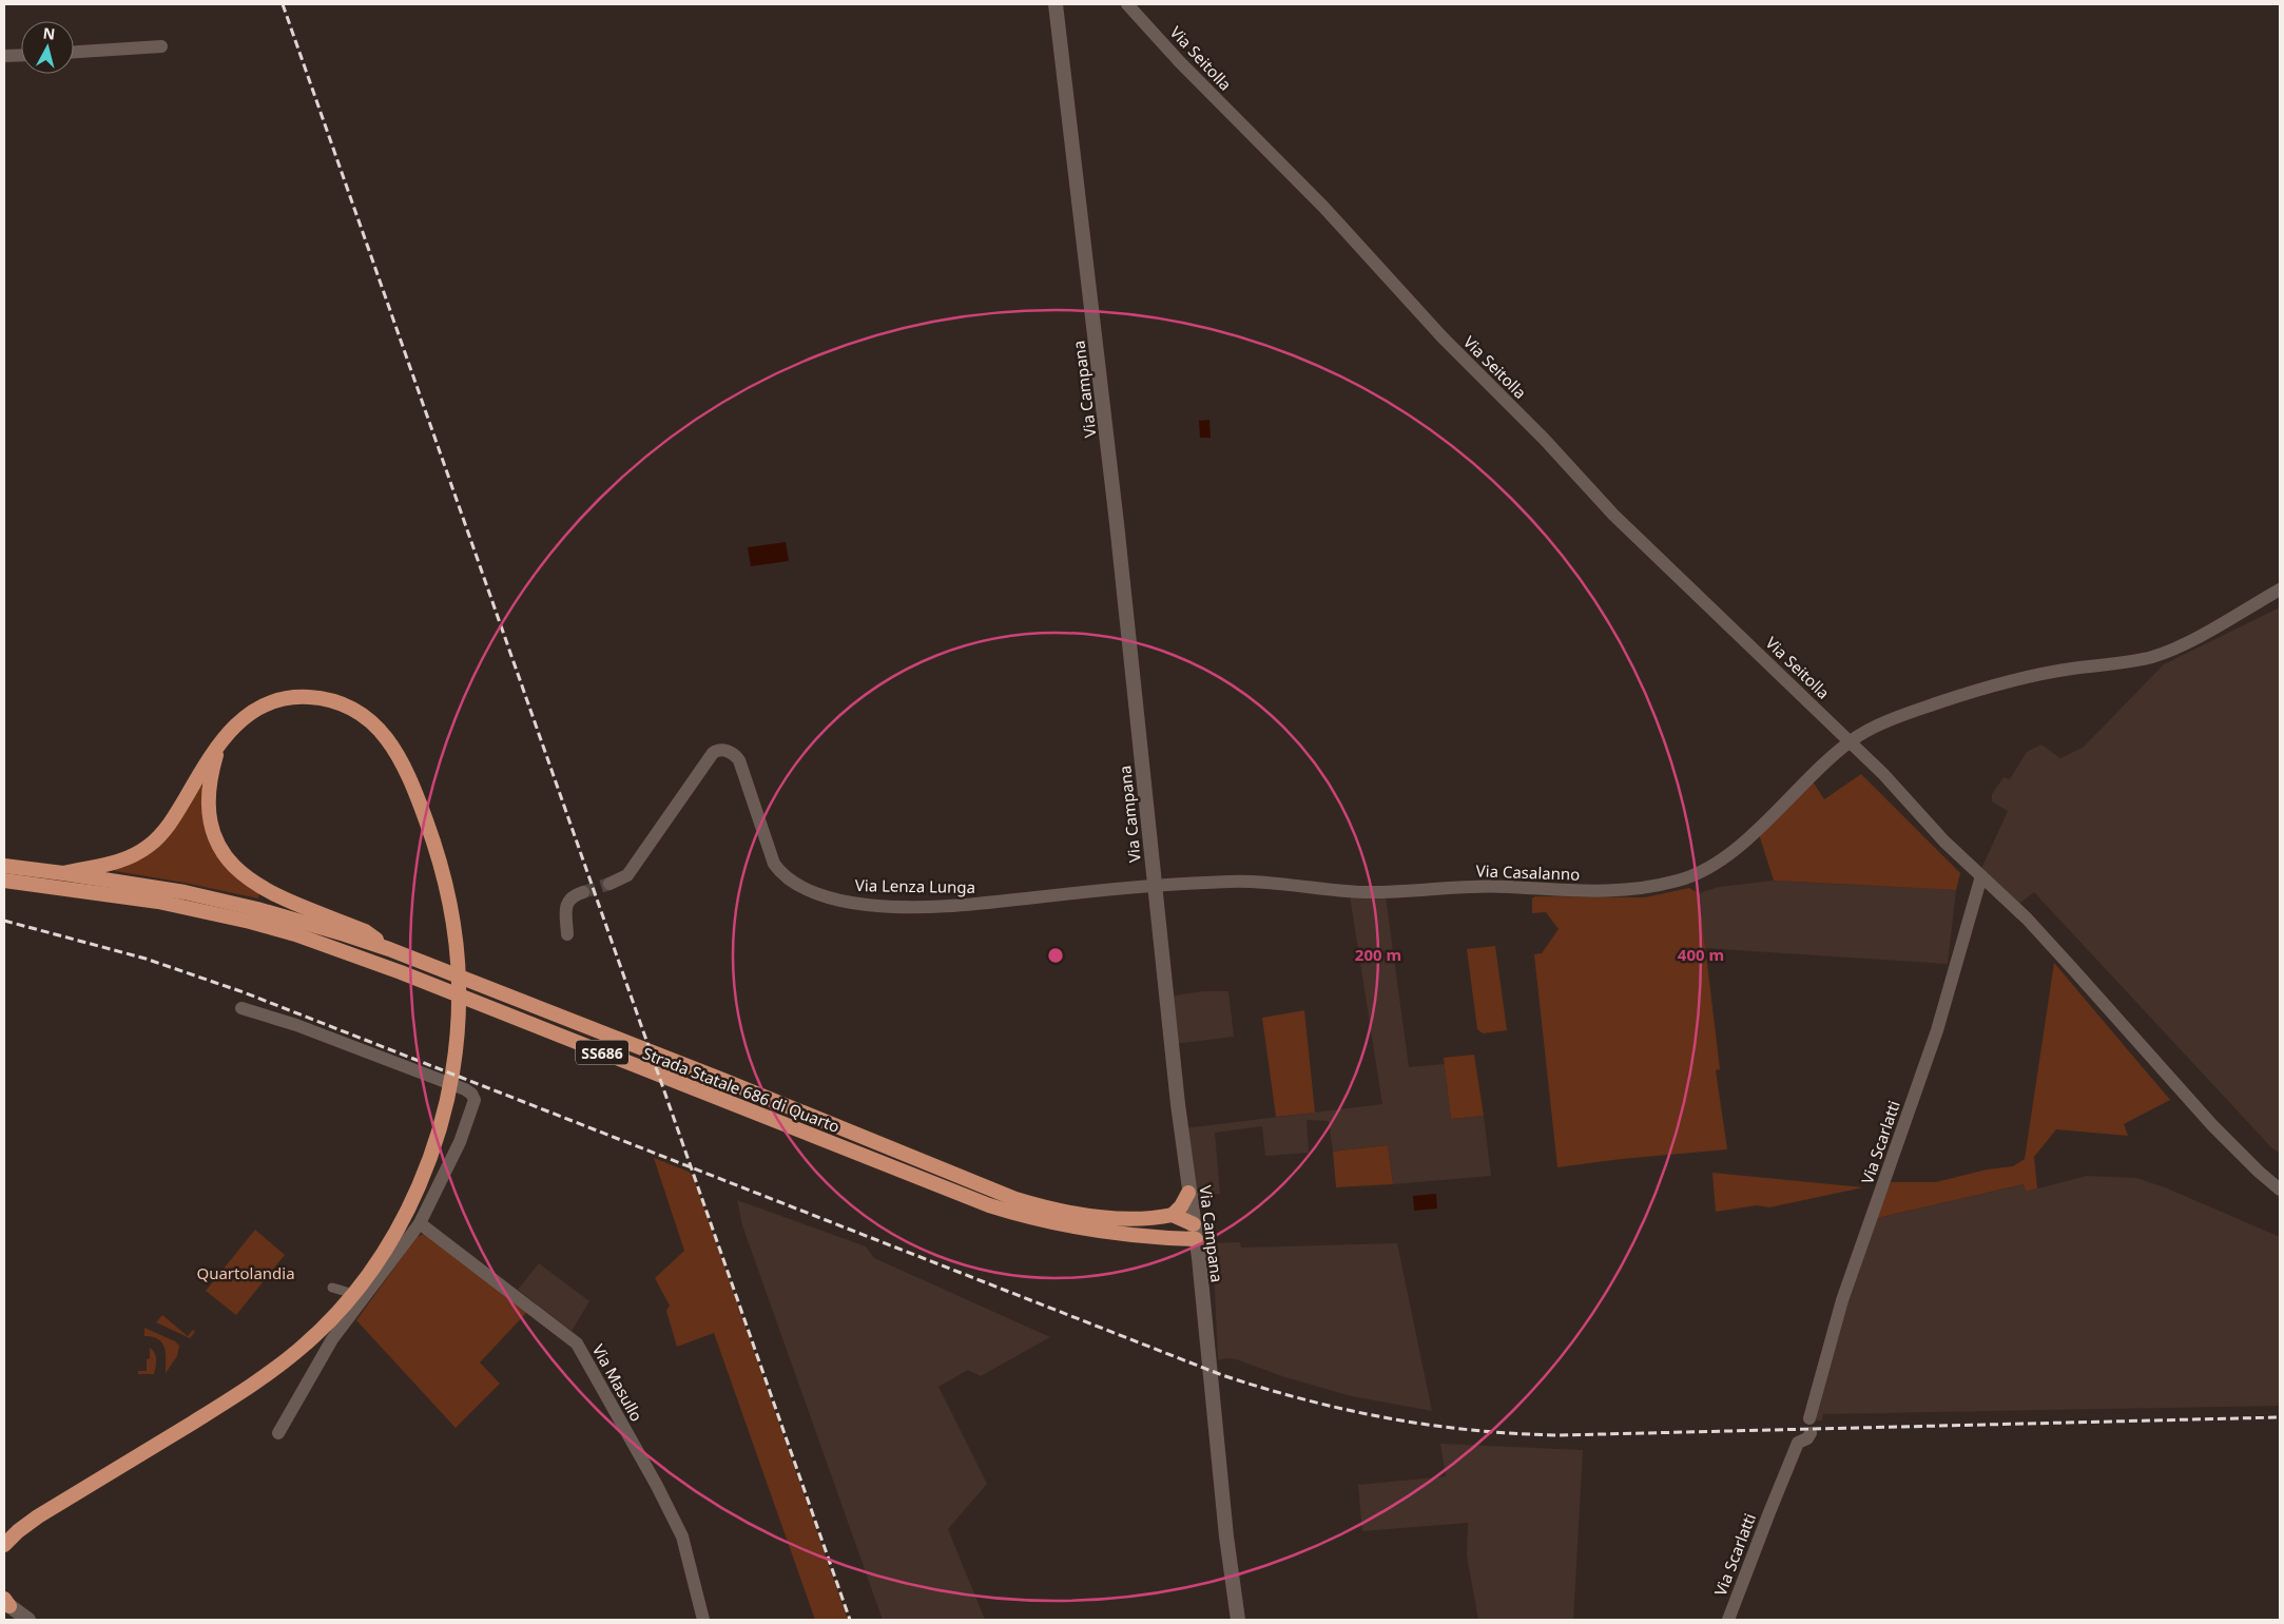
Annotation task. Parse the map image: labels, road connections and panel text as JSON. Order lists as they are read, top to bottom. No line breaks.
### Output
{"streets":{"highway":["SS686","Strada Statale 686 di Quarto"],"main road":["Via Campana"],"street":["Via Seitolla","Via Casalanno","Via Lenza Lunga","Via Scarlatti","Via Masullo"]},"crossings":[["Via Seitolla","Via Casalanno"],["Via Seitolla","Via Scarlatti"],["Via Campana","Via Casalanno"],["Via Campana","Via Lenza Lunga"],["Via Campana","Strada Statale 686 di Quarto"],["Via Casalanno","Via Lenza Lunga"]],"parks":["Quartolandia"],"north":"top","rings":["200 m","400 m"]}
